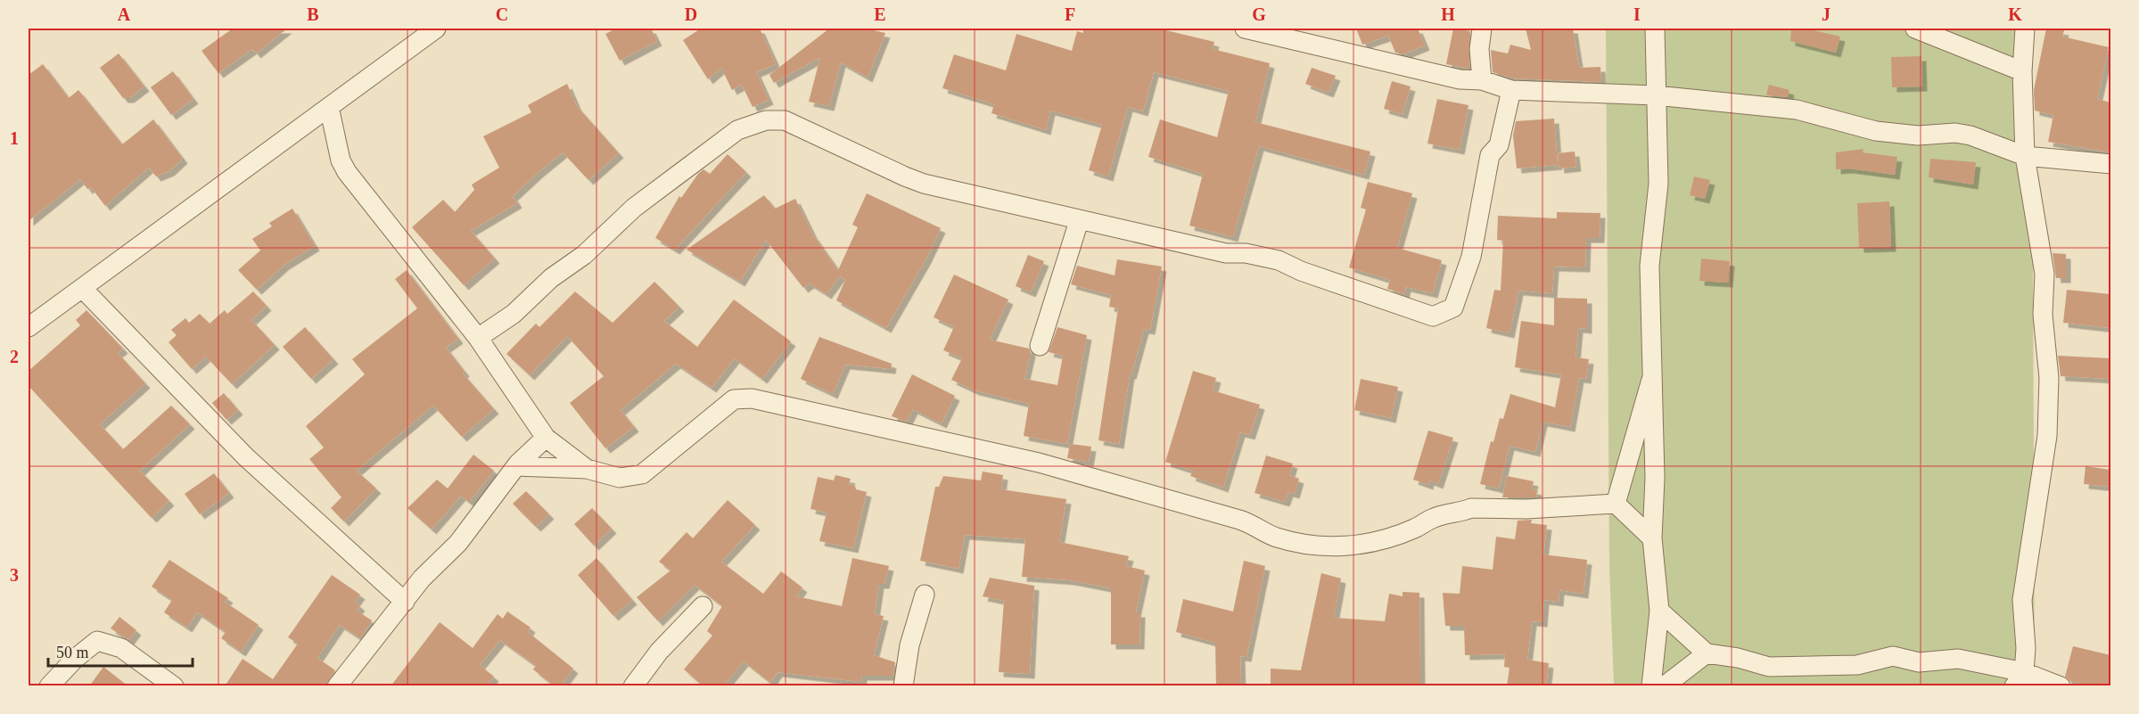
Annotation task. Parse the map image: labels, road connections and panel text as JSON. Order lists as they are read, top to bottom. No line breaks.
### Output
{"scale_bar":"50 m","grid":{"columns":["A","B","C","D","E","F","G","H","I","J","K"],"rows":["1","2","3"]}}
